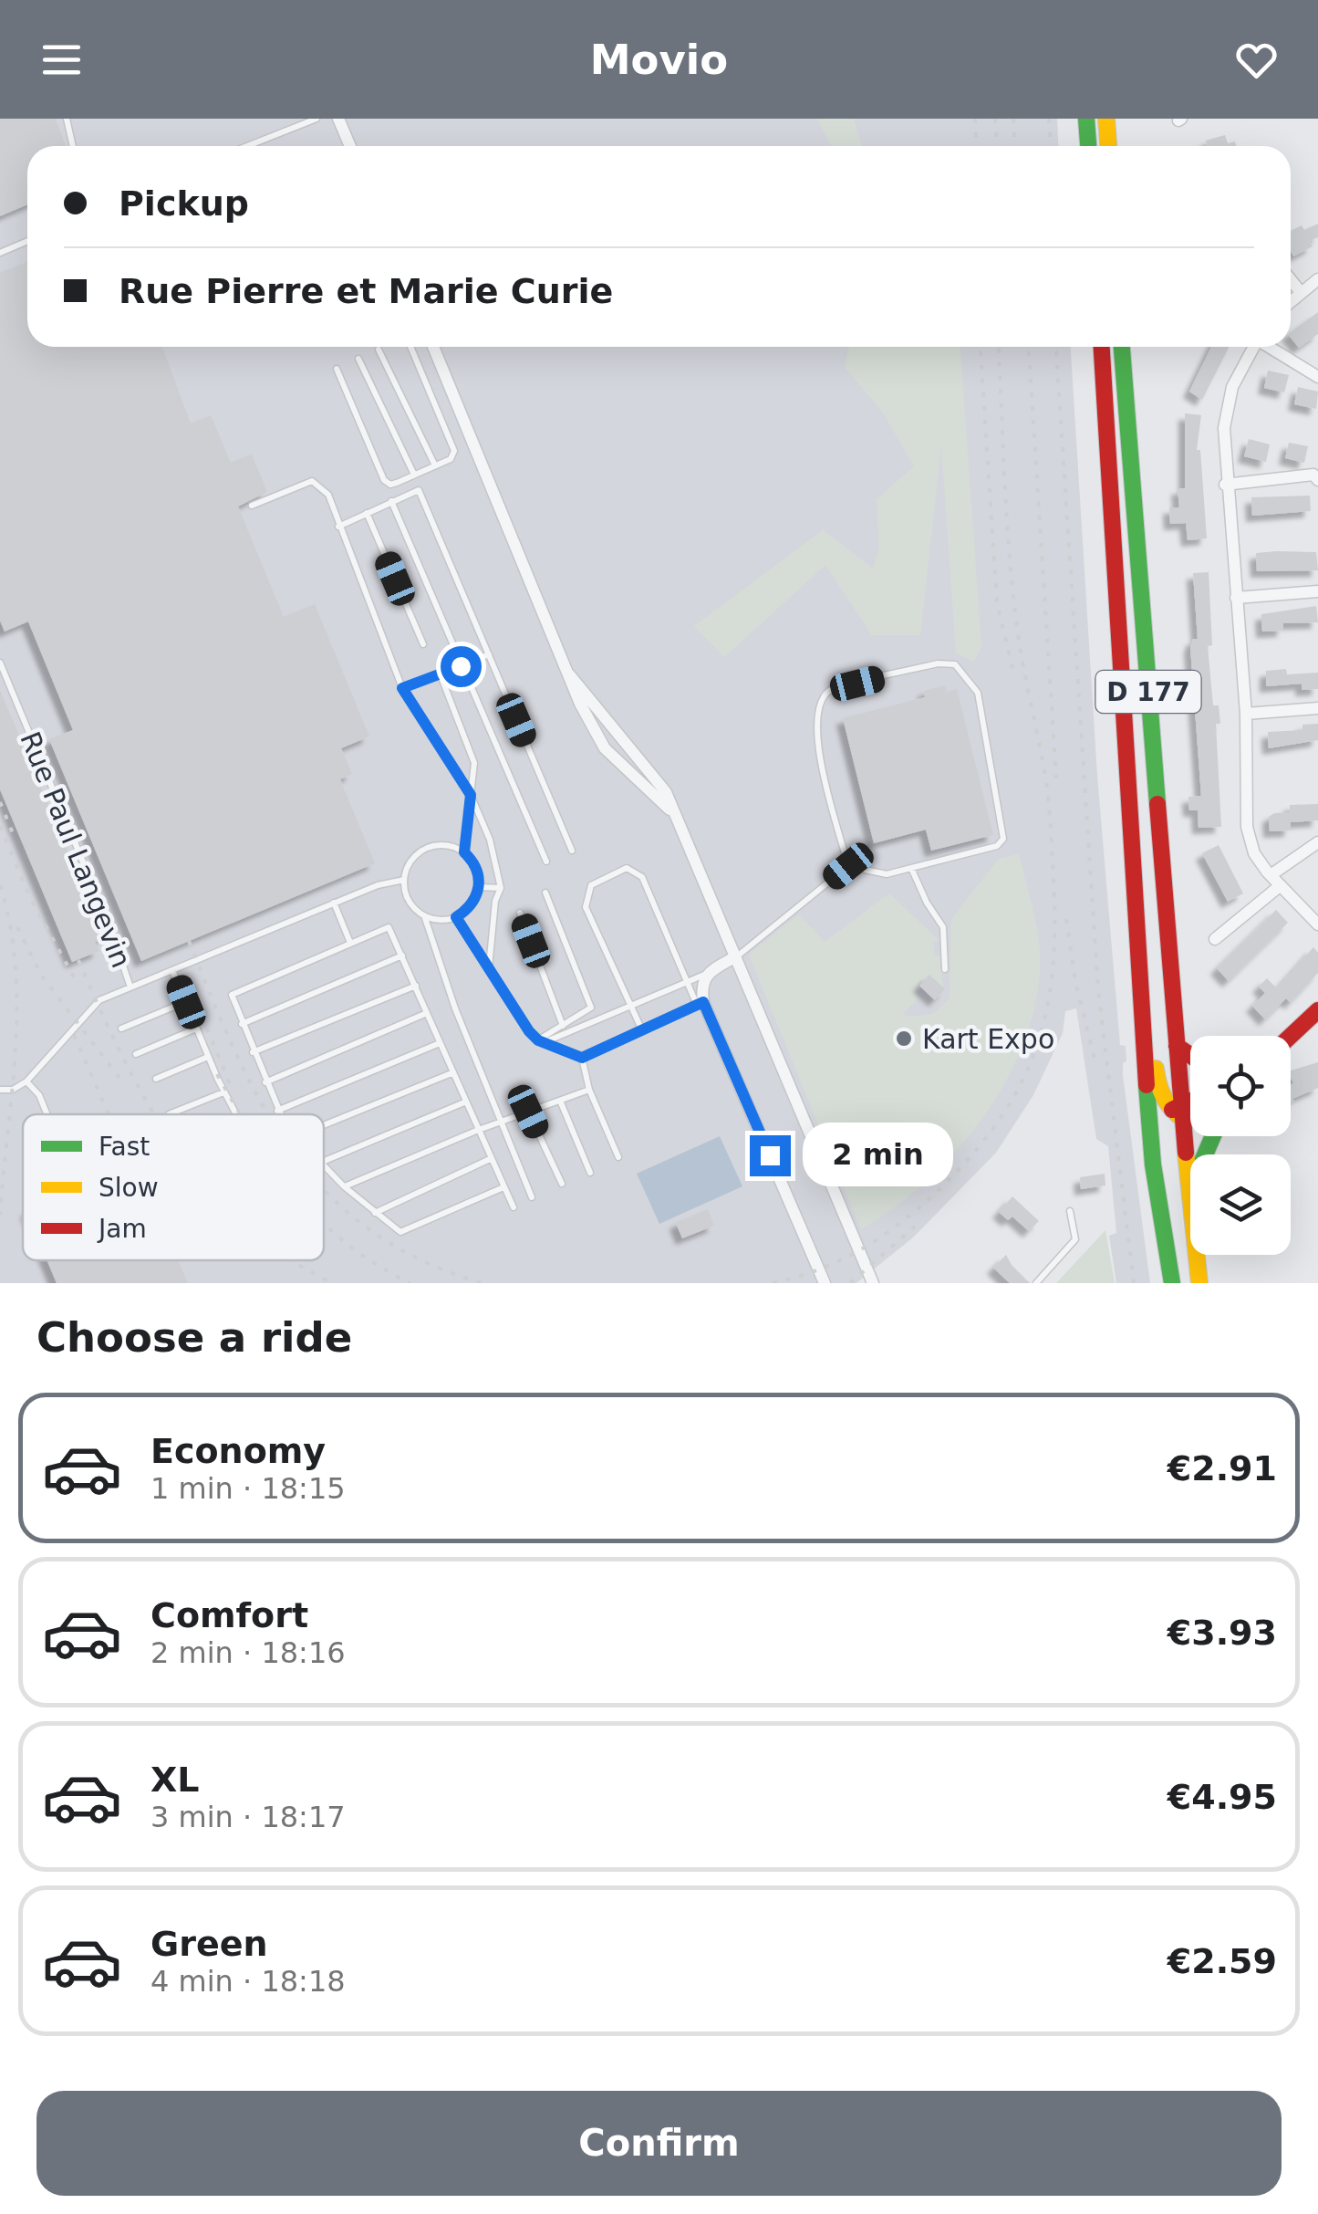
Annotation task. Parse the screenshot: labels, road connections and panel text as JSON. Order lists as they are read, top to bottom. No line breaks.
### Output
{"streets":{"main road":["D 177"],"lane":["Rue Paul Langevin"]},"places":["Kart Expo"],"legend":["Fast","Slow","Jam"],"page":{"header":"Movio","banner":["Pickup","Rue Pierre et Marie Curie"],"bubble":"2 min","heading":"Choose a ride","list":[{"name":"Economy","note":"1 min · 18:15","value":"€2.91"},{"name":"Comfort","note":"2 min · 18:16","value":"€3.93"},{"name":"XL","note":"3 min · 18:17","value":"€4.95"},{"name":"Green","note":"4 min · 18:18","value":"€2.59"}],"buttons":"Confirm"}}
